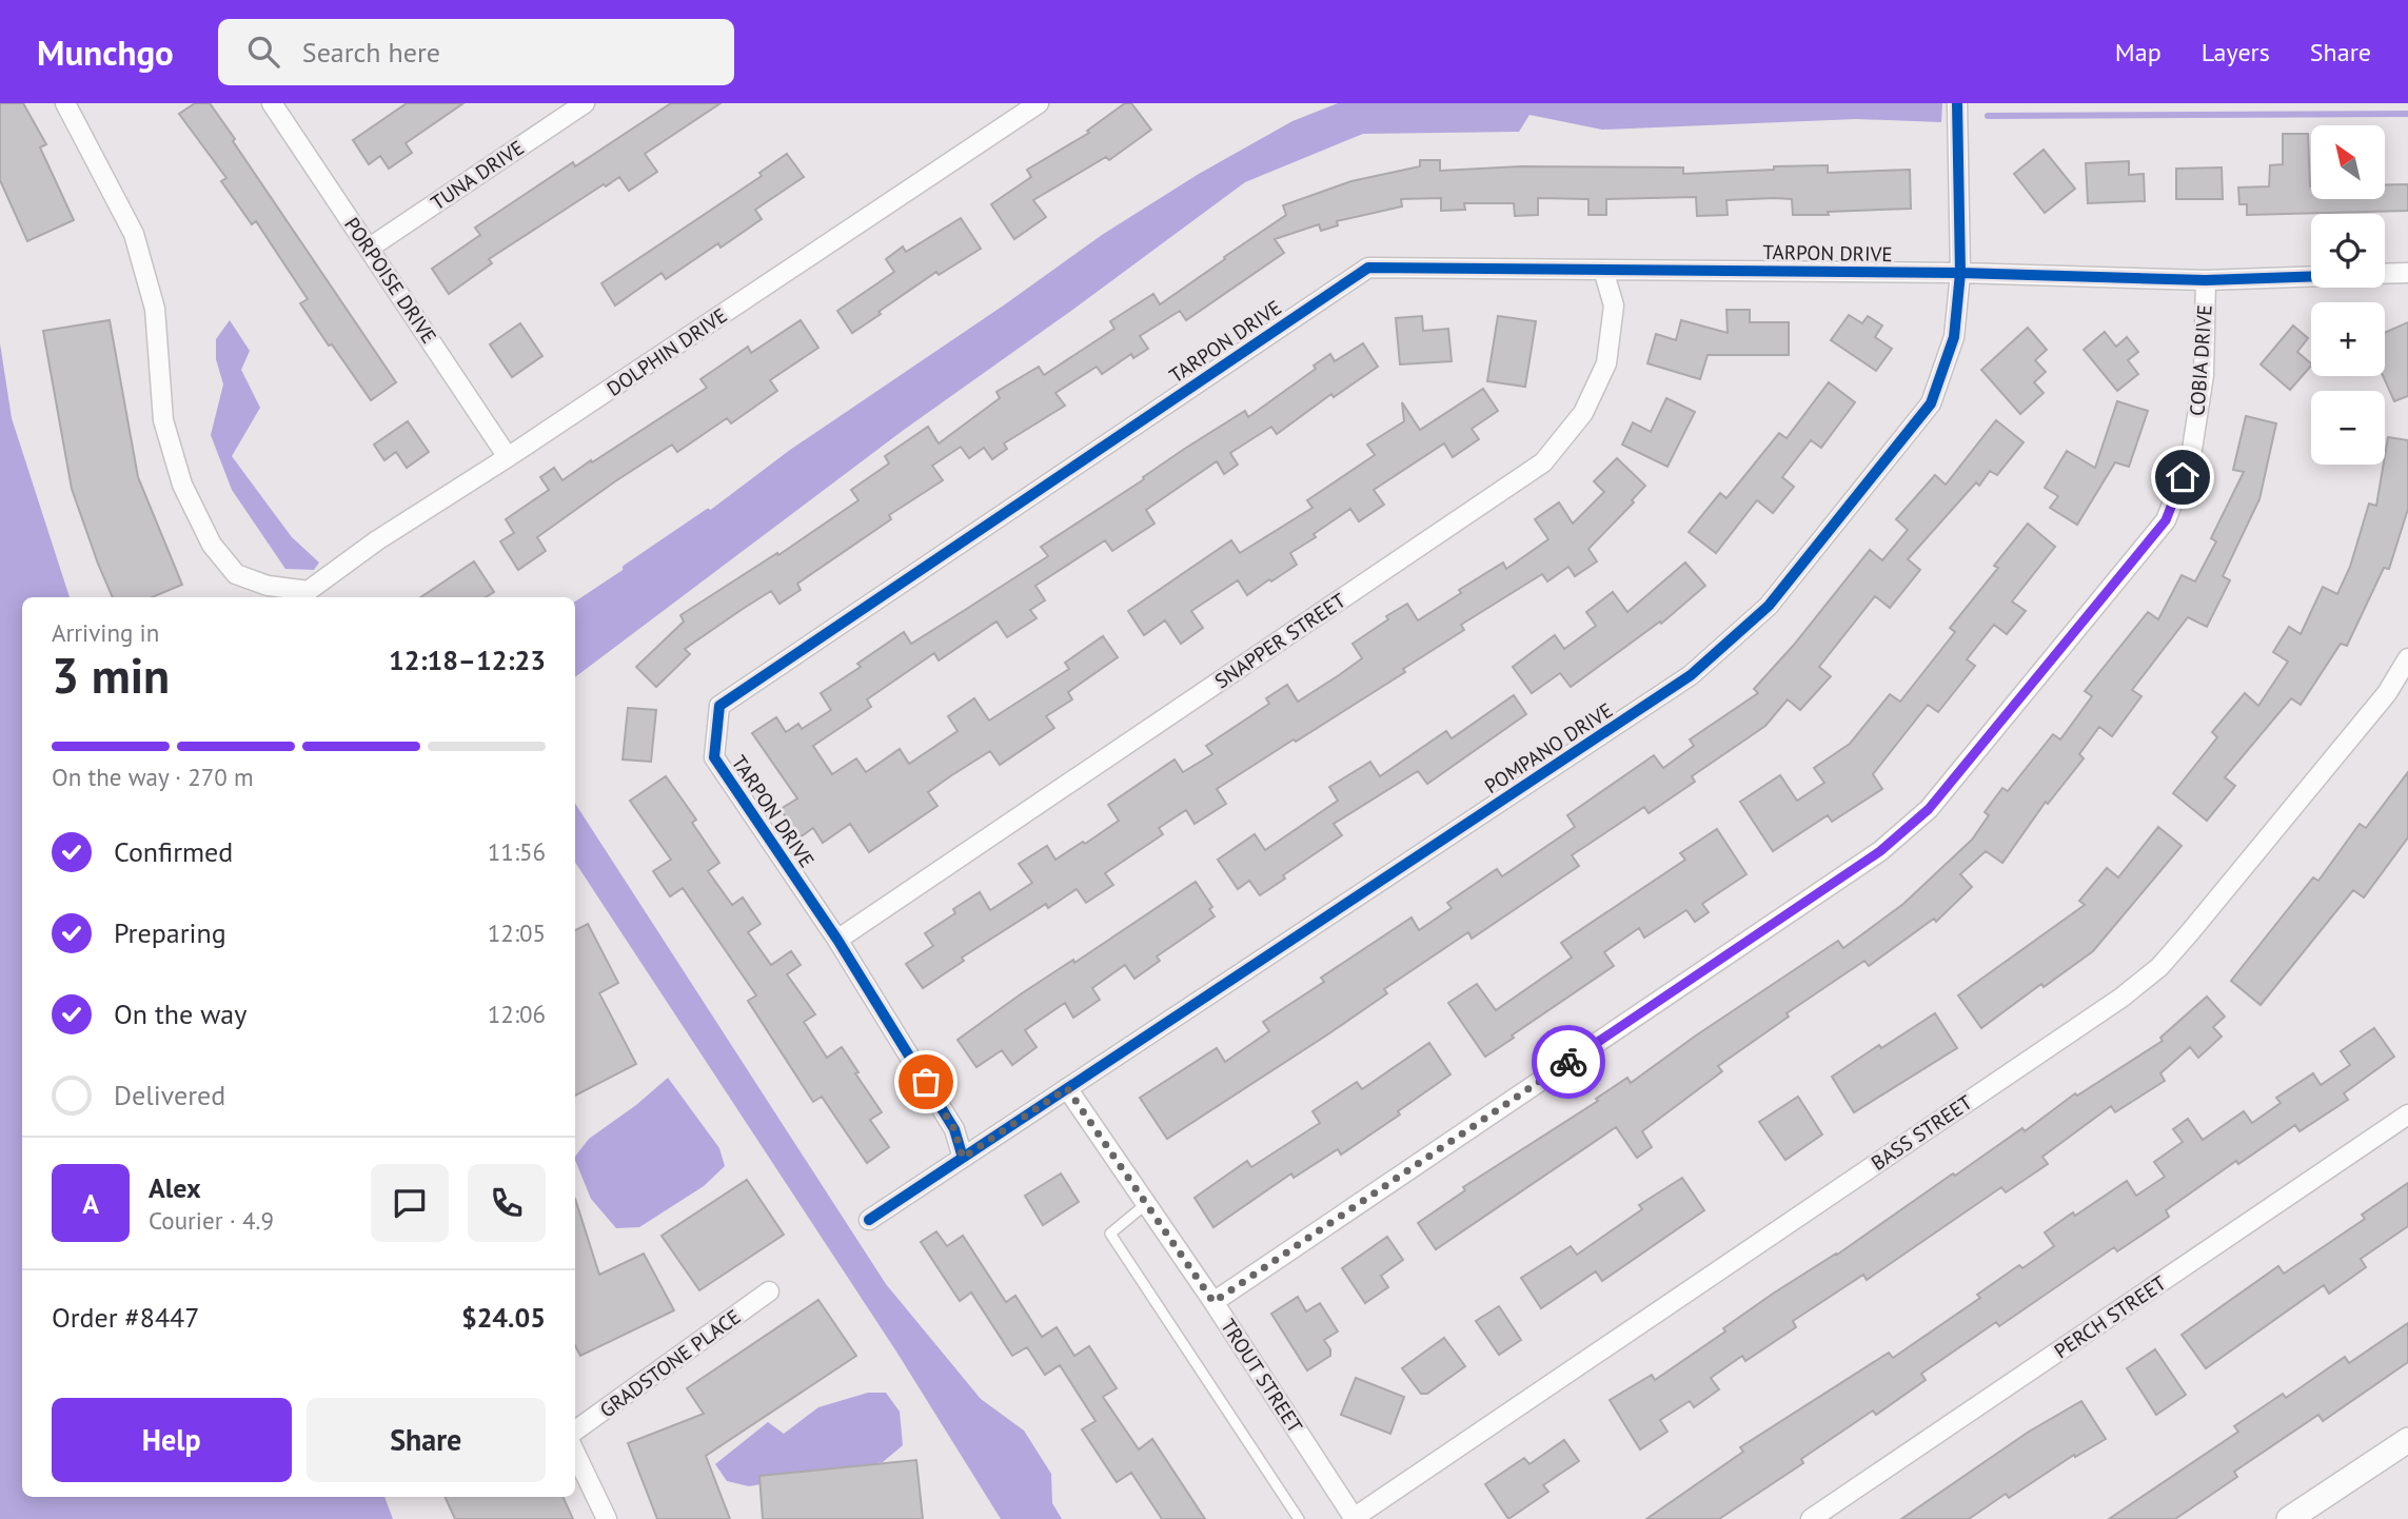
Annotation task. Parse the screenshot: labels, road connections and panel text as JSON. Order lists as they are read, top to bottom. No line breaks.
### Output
{"streets":{"street":["TUNA DRIVE","TARPON DRIVE","PORPOISE DRIVE","DOLPHIN DRIVE","COBIA DRIVE","SNAPPER STREET","POMPANO DRIVE","BASS STREET","PERCH STREET","GRADSTONE PLACE","TROUT STREET"]},"crossings":[["TUNA DRIVE","PORPOISE DRIVE"],["TARPON DRIVE","COBIA DRIVE"],["TARPON DRIVE","SNAPPER STREET"],["TARPON DRIVE","POMPANO DRIVE"],["PORPOISE DRIVE","DOLPHIN DRIVE"],["COBIA DRIVE","TROUT STREET"],["POMPANO DRIVE","TROUT STREET"],["BASS STREET","TROUT STREET"]],"north":"top left","page":{"header":"Munchgo","search":"Search here","nav":["Map","Layers","Share"],"map_buttons":["+","−"],"heading":["3 min","Arriving in","12:18–12:23"],"panel":["Alex","Courier · 4.9","Order #8447","$24.05"],"bar":"On the way · 270 m","list":[["Confirmed","11:56"],["Preparing","12:05"],["On the way","12:06"],"Delivered"],"round":"A","buttons":["Help","Share"]}}
